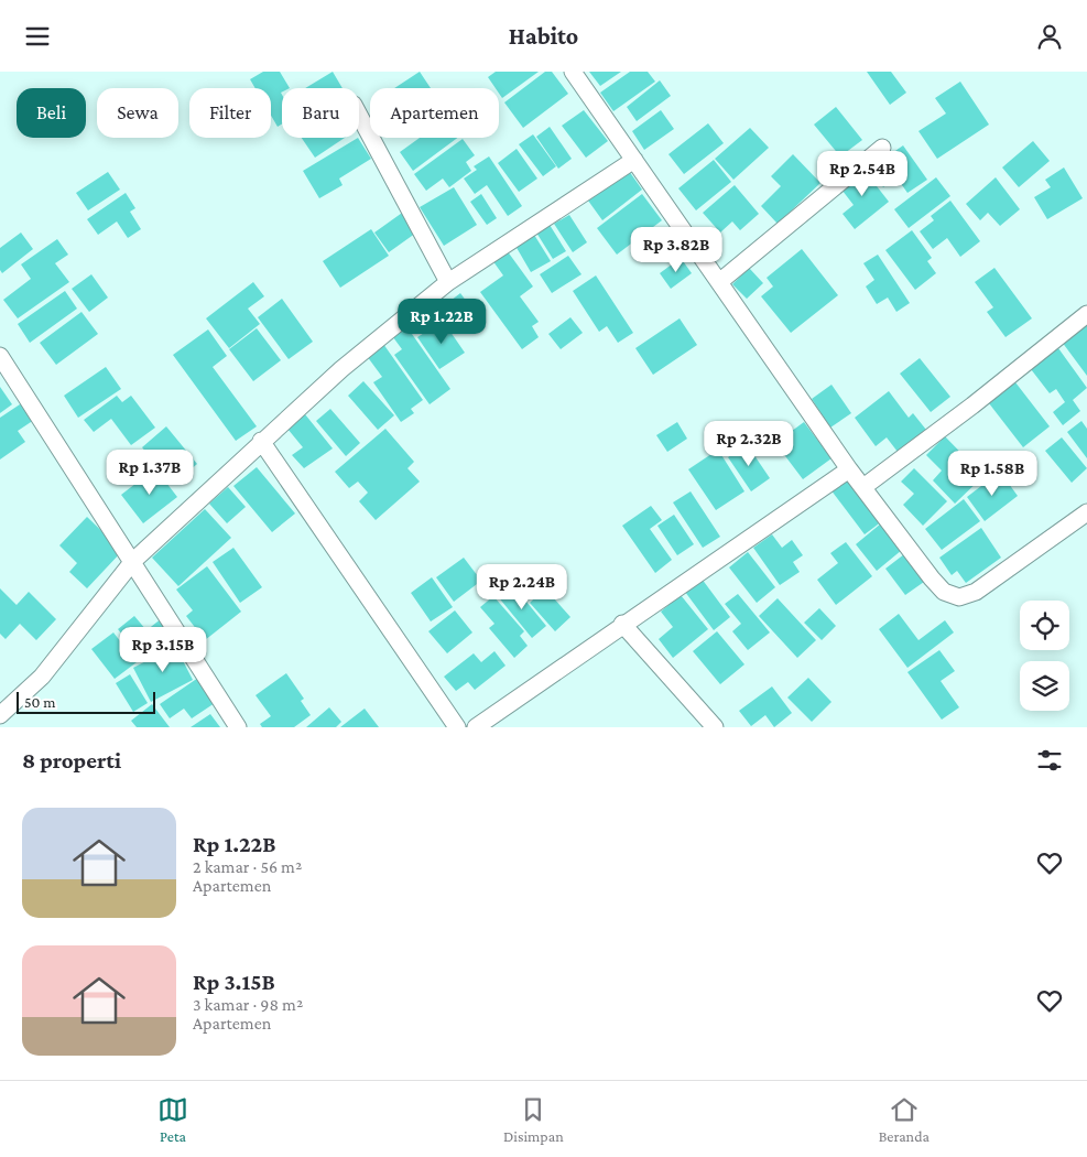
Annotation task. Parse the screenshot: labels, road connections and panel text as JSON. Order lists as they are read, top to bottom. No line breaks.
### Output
{"scale_bar":"50 m","page":{"header":"Habito","chip":["Beli","Sewa","Filter","Baru","Apartemen"],"price":["Rp 2.54B","Rp 3.82B","Rp 1.22B","Rp 2.32B","Rp 1.37B","Rp 1.58B","Rp 2.24B","Rp 3.15B"],"scale":"50 m","heading":"8 properti","list":[{"name":"Rp 1.22B","note":"2 kamar · 56 m² · Apartemen"},{"name":"Rp 3.15B","note":"3 kamar · 98 m² · Apartemen"}],"tabs":["Peta","Disimpan","Beranda"]}}
